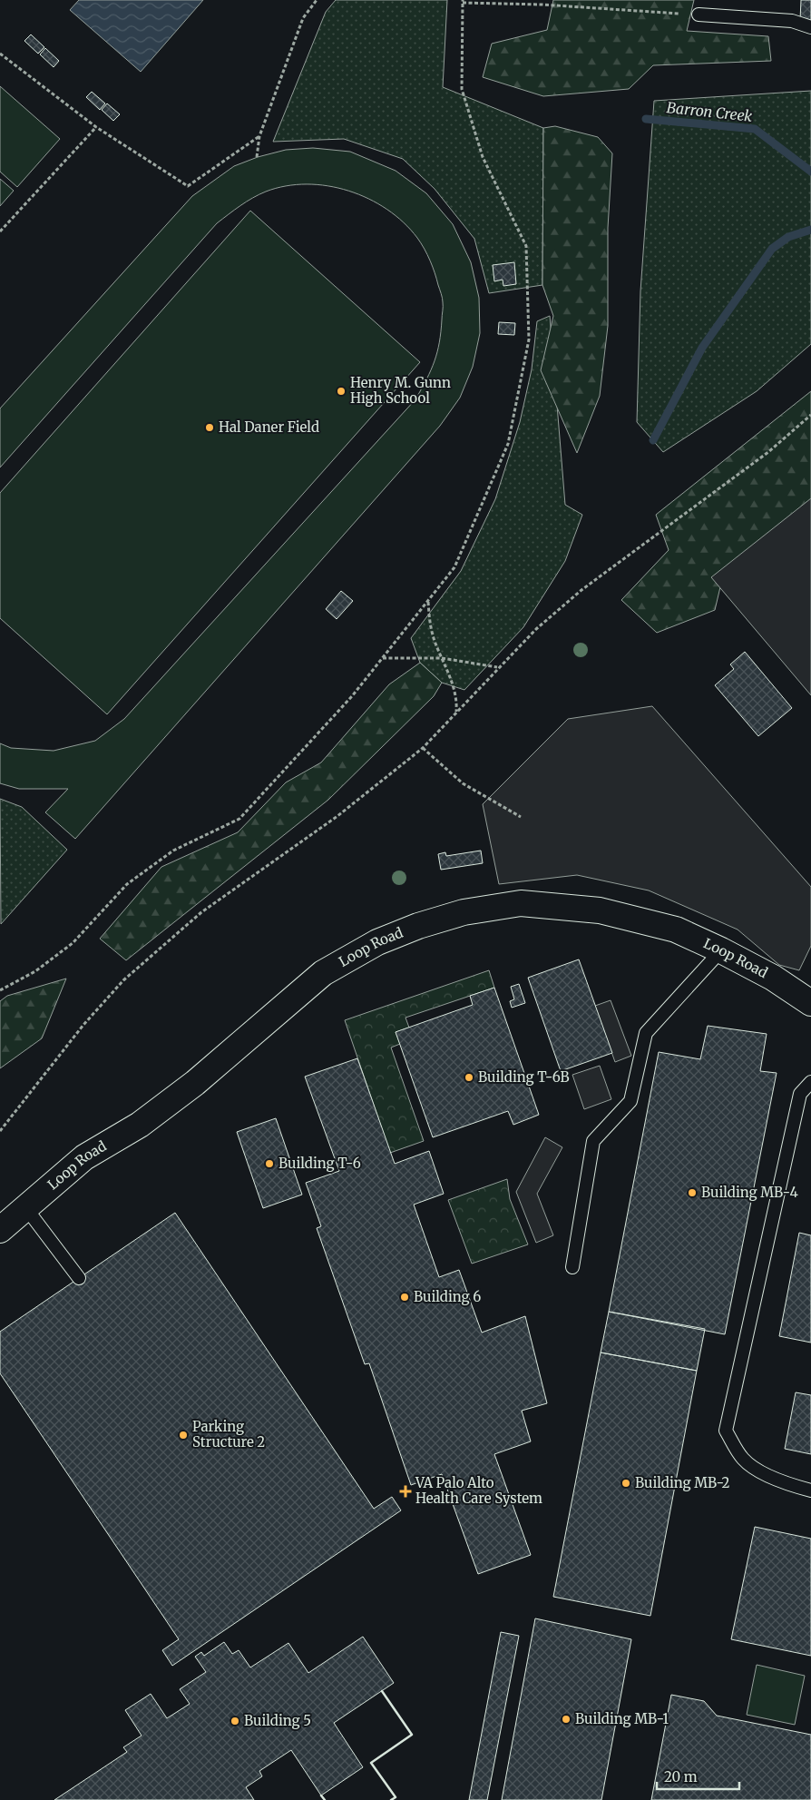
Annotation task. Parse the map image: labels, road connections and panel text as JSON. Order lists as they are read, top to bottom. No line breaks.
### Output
{"streets":{"street":["Loop Road"]},"water":["Barron Creek"],"places":{"other":["Henry M. Gunn High School","Hal Daner Field","Building T-6B","Building T-6","Building MB-4","Building 6","Parking Structure 2","Building MB-2","Building MB-1","Building 5"],"health":["VA Palo Alto Health Care System"]},"scale_bar":"20 m"}
